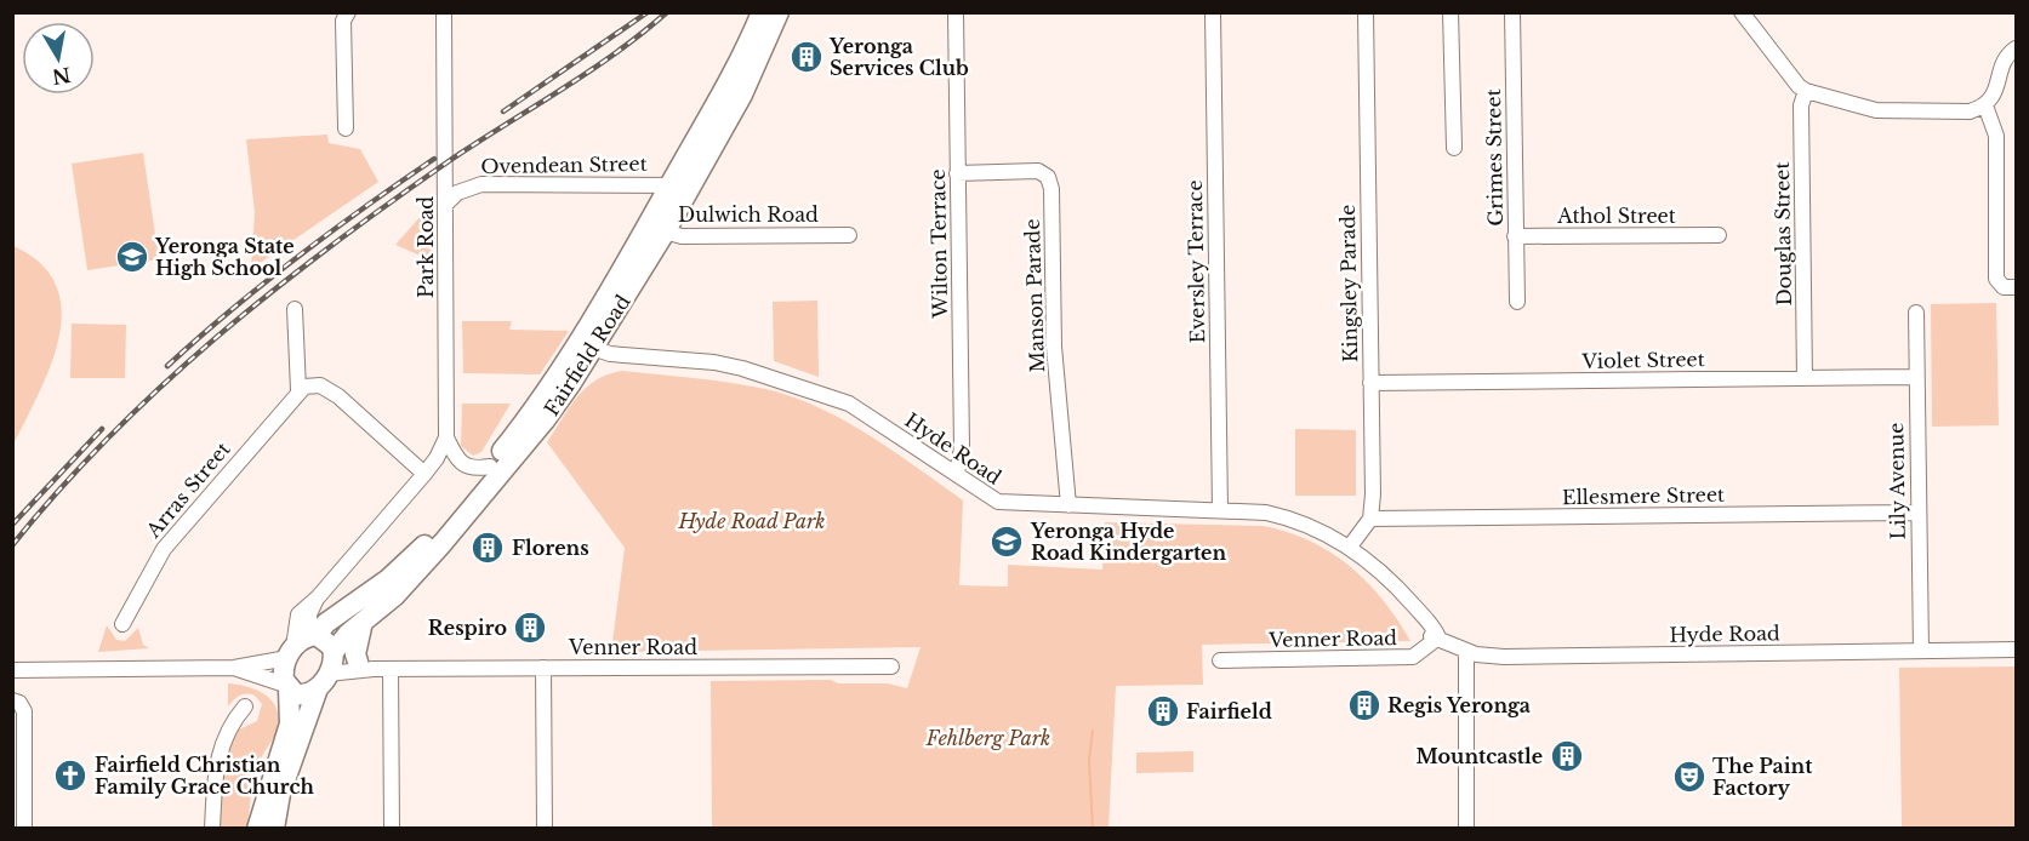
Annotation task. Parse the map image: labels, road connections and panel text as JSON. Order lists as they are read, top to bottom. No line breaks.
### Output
{"streets":{"main road":["Fairfield Road"],"street":["Grimes Street","Ovendean Street","Dulwich Road","Athol Street","Douglas Street","Wilton Terrace","Park Road","Eversley Terrace","Kingsley Parade","Manson Parade","Violet Street","Hyde Road","Lily Avenue","Arras Street","Ellesmere Street","Venner Road"]},"crossings":[["Grimes Street","Athol Street"],["Ovendean Street","Park Road"],["Ovendean Street","Fairfield Road"],["Dulwich Road","Fairfield Road"],["Douglas Street","Violet Street"],["Wilton Terrace","Manson Parade"],["Wilton Terrace","Hyde Road"],["Eversley Terrace","Hyde Road"],["Kingsley Parade","Violet Street"],["Kingsley Parade","Ellesmere Street"],["Manson Parade","Hyde Road"],["Fairfield Road","Hyde Road"],["Fairfield Road","Venner Road"],["Violet Street","Lily Avenue"],["Hyde Road","Lily Avenue"],["Hyde Road","Venner Road"],["Lily Avenue","Ellesmere Street"]],"parks":["Hyde Road Park","Fehlberg Park"],"places":{"building":["Yeronga Services Club","Florens","Respiro","Regis Yeronga","Fairfield","Mountcastle"],"school or university":["Yeronga State High School","Yeronga Hyde Road Kindergarten"],"church":["Fairfield Christian Family Grace Church"],"theatre":["The Paint Factory"]},"north":"bottom"}
